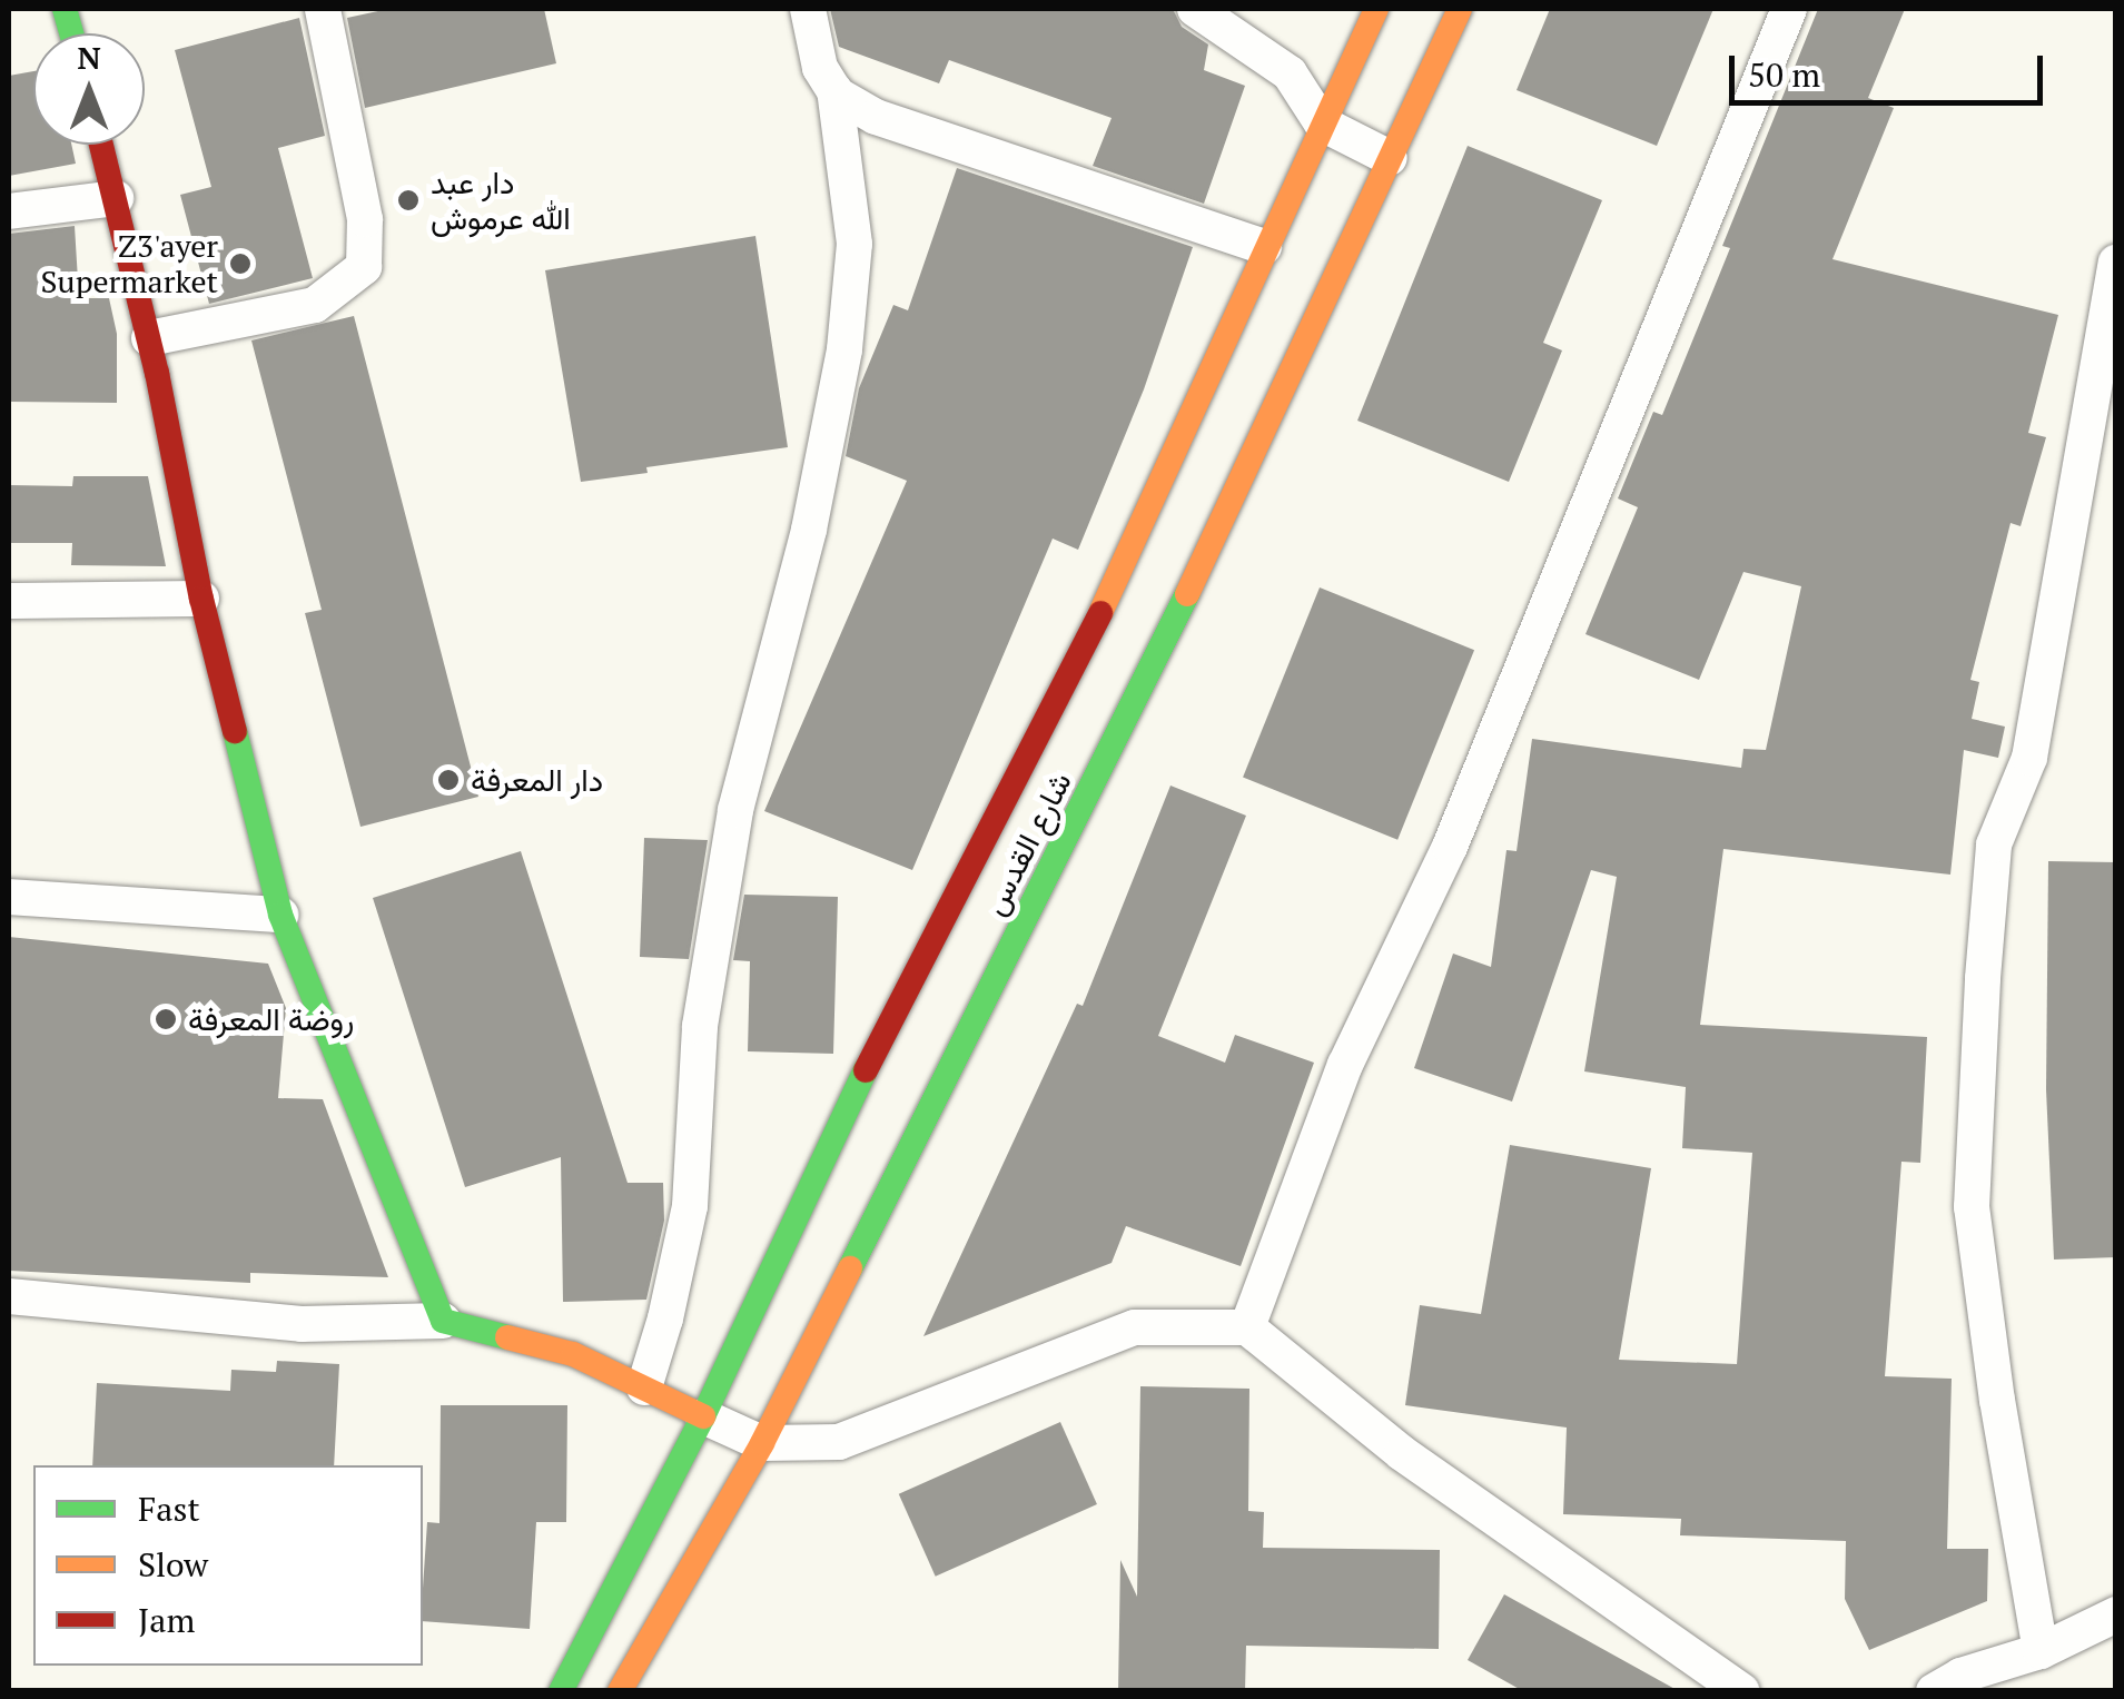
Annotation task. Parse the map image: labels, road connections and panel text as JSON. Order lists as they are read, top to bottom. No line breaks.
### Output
{"streets":{"main road":["شارع القدس"]},"places":["دار عبد الله عرموش","Z3'ayer Supermarket","دار المعرفة","روضة المعرفة"],"legend":["Fast","Slow","Jam"],"scale_bar":"50 m","north":"top"}
